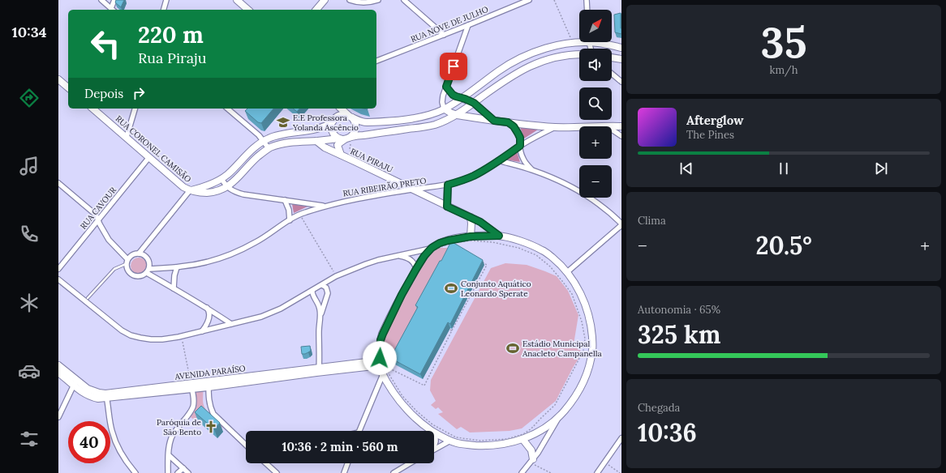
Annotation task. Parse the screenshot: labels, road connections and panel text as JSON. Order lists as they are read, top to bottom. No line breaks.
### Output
{"streets":{"street":["RUA NOVE DE JULHO","RUA CORONEL CAMISÃO","RUA PIRAJU","RUA RIBEIRÃO PRETO","RUA CAVOUR","AVENIDA PARAÍSO"]},"crossings":[["RUA CORONEL CAMISÃO","RUA CAVOUR"],["RUA PIRAJU","RUA RIBEIRÃO PRETO"]],"places":{"school or university":["E.E Professora Yolanda Ascêncio"],"sports":["Conjunto Aquático Leonardo Sperate","Estádio Municipal Anacleto Campanella"],"church":["Paróquia de São Bento"]},"north":"top right","page":{"tabs":"10:34","tile":[["35","km/h"],"Clima",["Autonomia · 65%","325 km"],["Chegada","10:36"]],"map_buttons":["+","−"],"turn":["220 m","Rua Piraju"],"then":"Depois","song":["Afterglow","The Pines"],"heat":["−","20.5°","+"],"limit":"40","trip":"10:36 · 2 min · 560 m"}}
